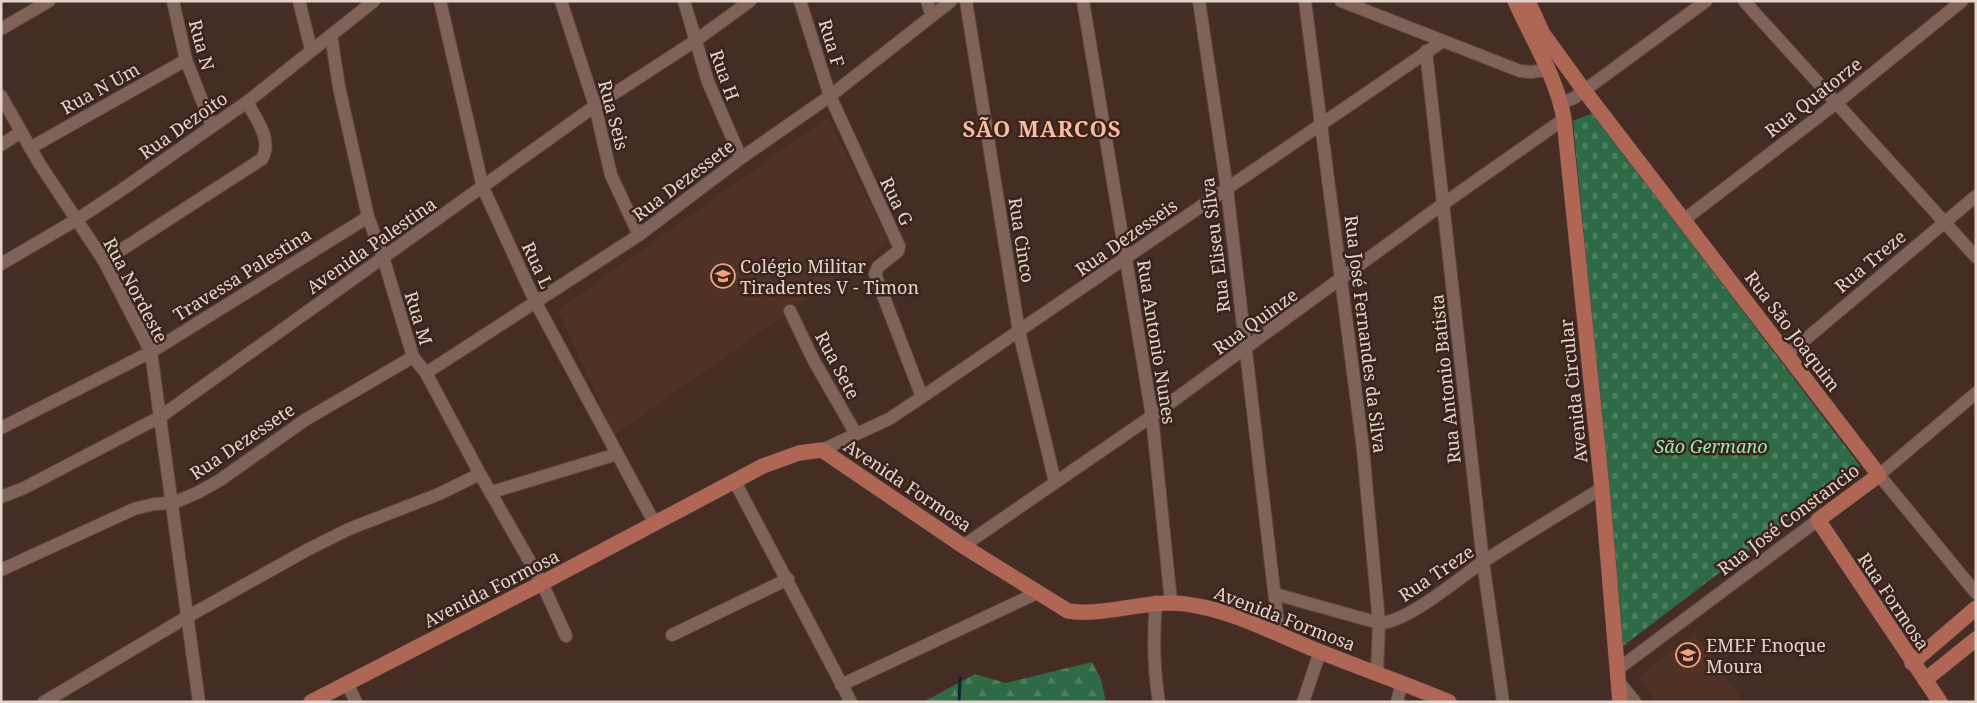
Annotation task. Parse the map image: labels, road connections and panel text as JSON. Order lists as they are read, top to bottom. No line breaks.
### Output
{"streets":{"main road":["Rua São Joaquim","Avenida Circular","Avenida Formosa","Rua José Constancio","Rua Formosa"],"street":["Rua F","Rua N","Rua H","Rua N Um","Rua Quatorze","Rua Seis","Rua Dezoito","Rua Dezessete","Rua G","Rua Dezesseis","Rua Cinco","Avenida Palestina","Rua Eliseu Silva","Rua Treze","Rua L","Travessa Palestina","Rua Nordeste","Rua M","Rua Quinze","Rua José Fernandes da Silva","Rua Antonio Nunes","Rua Sete","Rua Antonio Batista"]},"crossings":[["Rua F","Rua Dezessete"],["Rua F","Rua G"],["Rua N","Rua N Um"],["Rua N","Rua Dezoito"],["Rua H","Rua Dezessete"],["Rua H","Avenida Palestina"],["Rua N Um","Rua Nordeste"],["Rua Quatorze","Rua São Joaquim"],["Rua Seis","Rua Dezessete"],["Rua Seis","Avenida Palestina"],["Rua Dezoito","Rua Nordeste"],["Rua Dezoito","Rua M"],["Rua Dezessete","Rua G"],["Rua Dezessete","Rua L"],["Rua Dezessete","Rua Nordeste"],["Rua Dezessete","Rua M"],["Rua G","Rua Dezesseis"],["Rua Dezesseis","Rua Cinco"],["Rua Dezesseis","Rua Eliseu Silva"],["Rua Dezesseis","Rua José Fernandes da Silva"],["Rua Dezesseis","Rua Antonio Nunes"],["Rua Dezesseis","Rua Sete"],["Rua Dezesseis","Rua Antonio Batista"],["Rua Dezesseis","Avenida Formosa"],["Rua Cinco","Rua Quinze"],["Avenida Palestina","Rua L"],["Avenida Palestina","Rua Nordeste"],["Avenida Palestina","Rua M"],["Rua Eliseu Silva","Rua Quinze"],["Rua Eliseu Silva","Avenida Formosa"],["Rua Treze","Rua São Joaquim"],["Rua Treze","Rua José Fernandes da Silva"],["Rua Treze","Rua Antonio Batista"],["Rua Treze","Avenida Circular"],["Rua L","Avenida Formosa"],["Travessa Palestina","Rua Nordeste"],["Travessa Palestina","Rua M"],["Rua M","Avenida Formosa"],["Rua Quinze","Rua José Fernandes da Silva"],["Rua Quinze","Rua Antonio Nunes"],["Rua Quinze","Rua Antonio Batista"],["Rua Quinze","Avenida Circular"],["Rua Quinze","Avenida Formosa"],["Rua São Joaquim","Rua José Constancio"],["Rua José Fernandes da Silva","Avenida Formosa"],["Rua Antonio Nunes","Avenida Formosa"],["Avenida Circular","Rua José Constancio"],["Rua José Constancio","Rua Formosa"]],"districts":["SÃO MARCOS"],"parks":["São Germano"],"places":{"school or university":["Colégio Militar Tiradentes V - Timon","EMEF Enoque Moura"]}}
